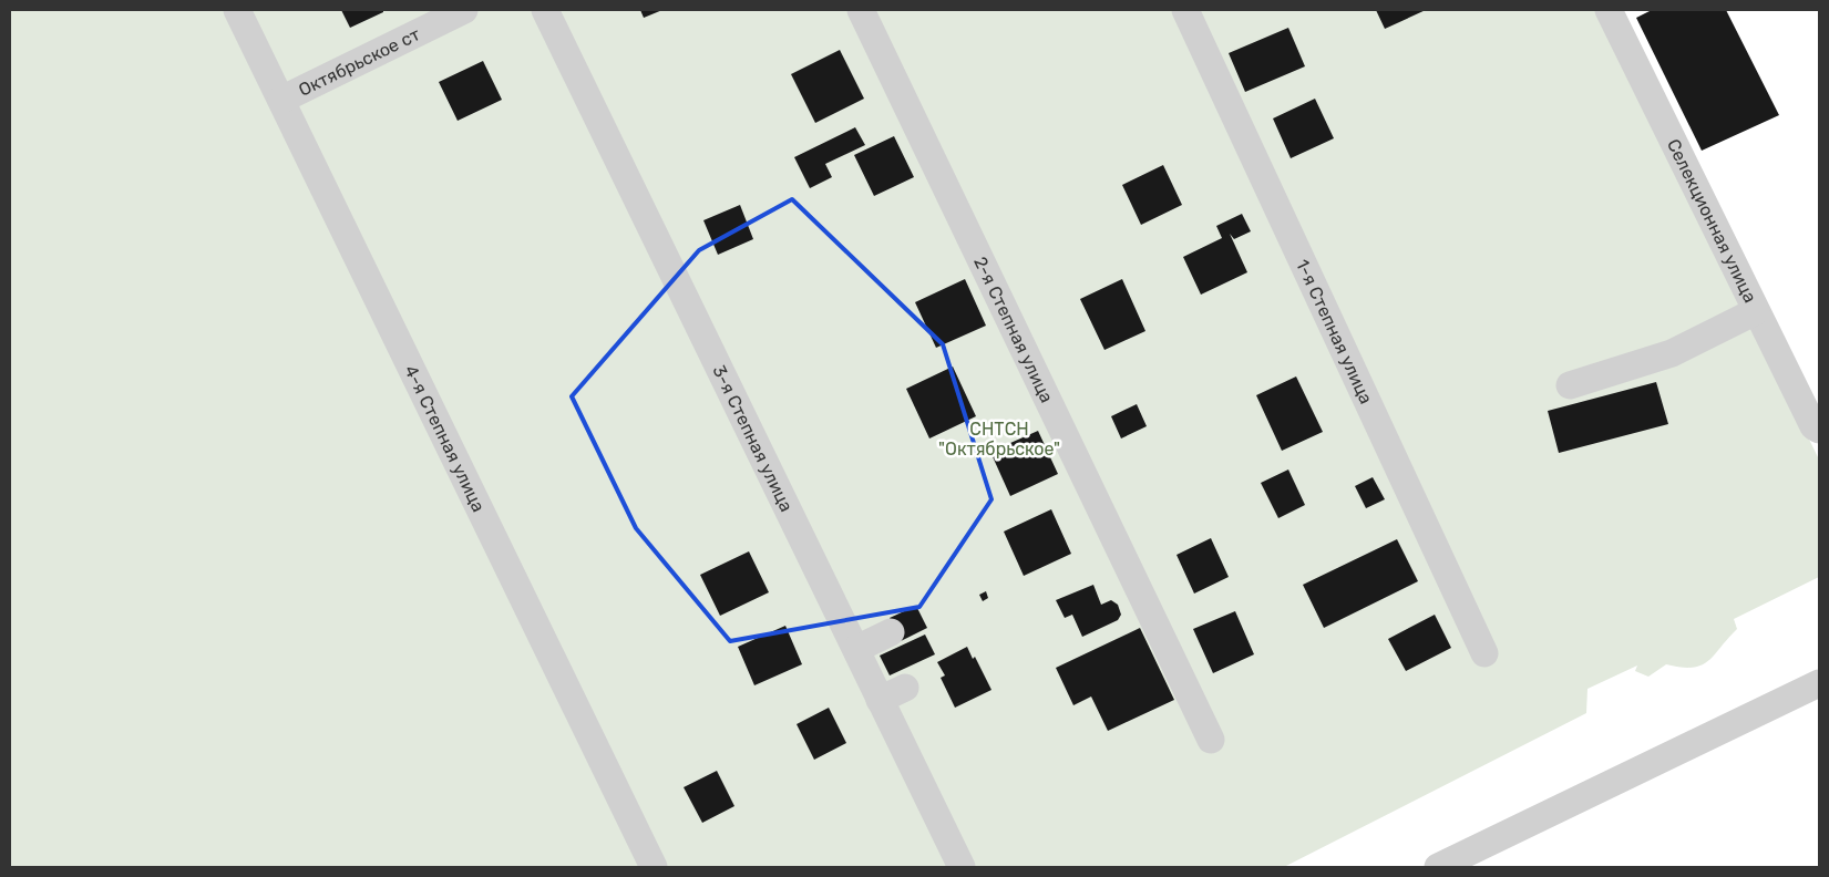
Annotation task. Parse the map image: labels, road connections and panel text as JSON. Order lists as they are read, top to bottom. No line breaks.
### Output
{"streets":{"street":["Октябрьское ст","Селекционная улица","2-я Степная улица","1-я Степная улица","4-я Степная улица","3-я Степная улица"]},"crossings":[["Октябрьское ст","4-я Степная улица"]],"parks":["СНТСН \"Октябрьское\""]}
